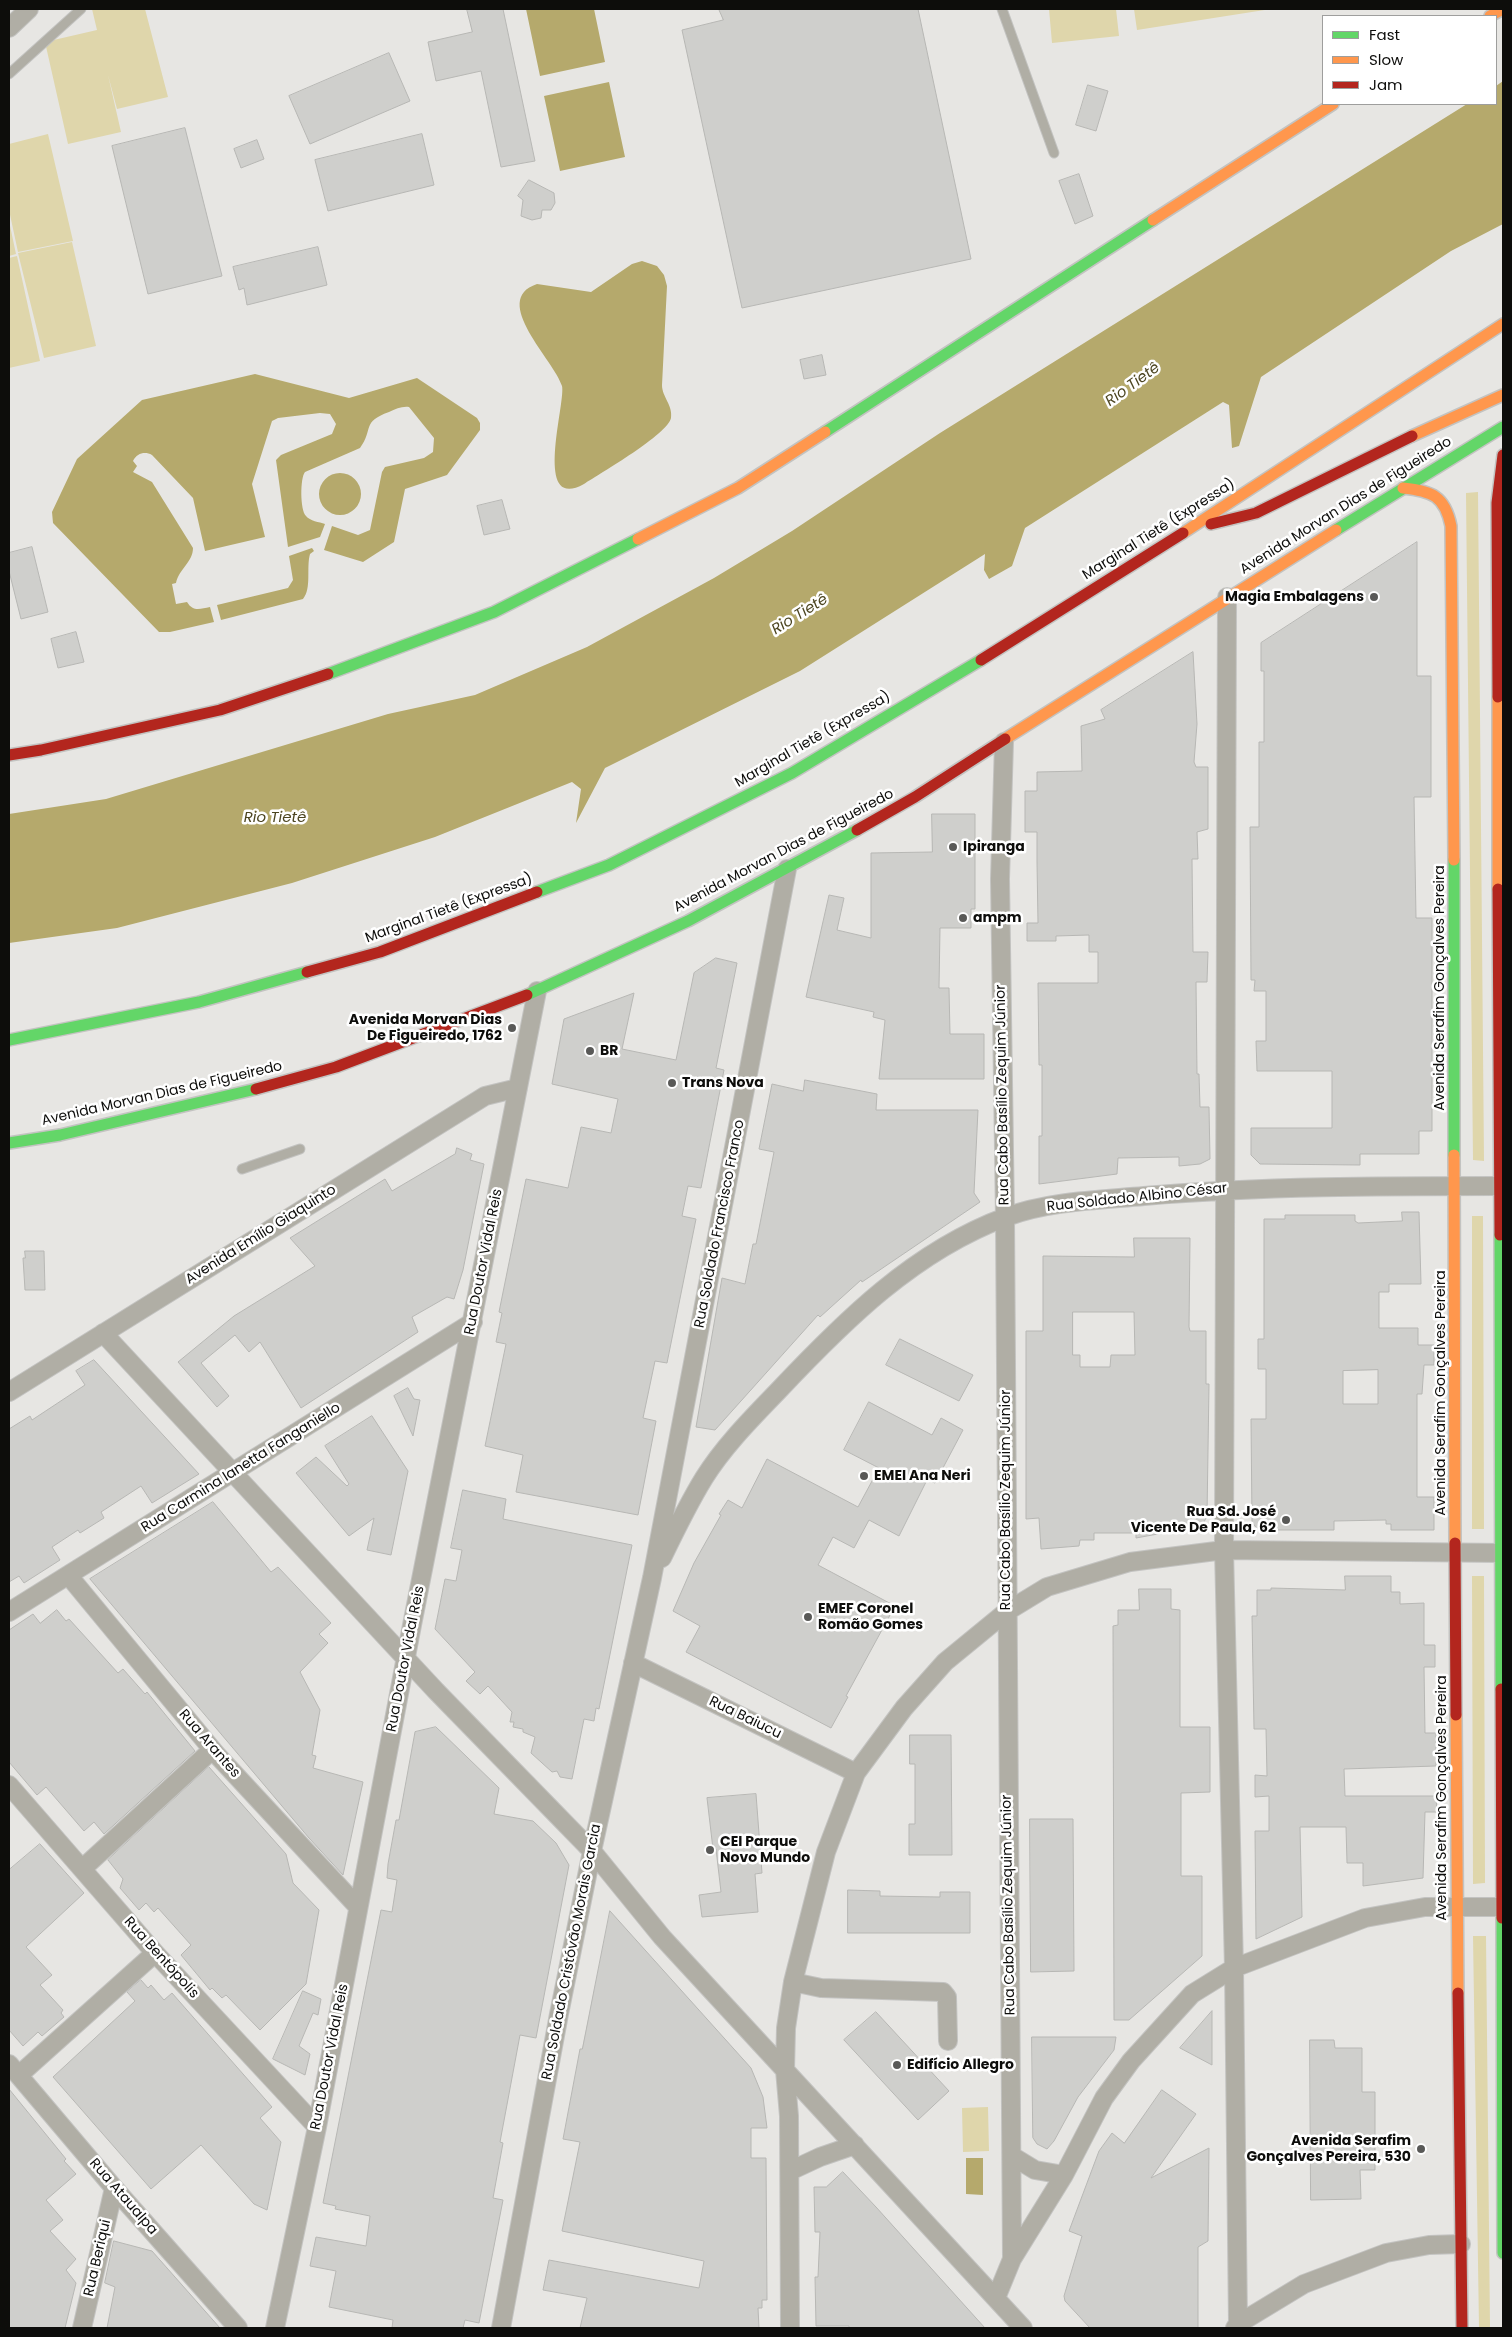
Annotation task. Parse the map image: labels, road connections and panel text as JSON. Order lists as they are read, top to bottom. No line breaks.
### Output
{"streets":{"main road":["Avenida Morvan Dias de Figueiredo","Marginal Tietê (Expressa)","Avenida Serafim Gonçalves Pereira"],"street":["Rua Cabo Basílio Zequim Júnior","Rua Soldado Albino César","Rua Soldado Francisco Franco","Avenida Emílio Giaquinto","Rua Doutor Vidal Reis","Rua Carmina Ianetta Fanganiello","Rua Baiucu","Rua Arantes","Rua Soldado Cristóvão Morais Garcia","Rua Bentópolis","Rua Ataualpa","Rua Beriqui"]},"crossings":[["Avenida Morvan Dias de Figueiredo","Avenida Serafim Gonçalves Pereira"],["Avenida Morvan Dias de Figueiredo","Rua Cabo Basílio Zequim Júnior"],["Avenida Morvan Dias de Figueiredo","Rua Soldado Francisco Franco"],["Avenida Morvan Dias de Figueiredo","Rua Doutor Vidal Reis"],["Avenida Serafim Gonçalves Pereira","Rua Soldado Albino César"],["Rua Cabo Basílio Zequim Júnior","Rua Soldado Albino César"],["Rua Soldado Albino César","Rua Soldado Francisco Franco"],["Rua Soldado Albino César","Rua Soldado Cristóvão Morais Garcia"],["Rua Soldado Francisco Franco","Rua Soldado Cristóvão Morais Garcia"],["Avenida Emílio Giaquinto","Rua Doutor Vidal Reis"],["Rua Doutor Vidal Reis","Rua Carmina Ianetta Fanganiello"],["Rua Doutor Vidal Reis","Rua Arantes"],["Rua Doutor Vidal Reis","Rua Bentópolis"],["Rua Carmina Ianetta Fanganiello","Rua Arantes"],["Rua Baiucu","Rua Soldado Cristóvão Morais Garcia"],["Rua Ataualpa","Rua Beriqui"]],"water":["Rio Tietê"],"places":["Magia Embalagens","Ipiranga","ampm","Avenida Morvan Dias De Figueiredo, 1762","BR","Trans Nova","EMEI Ana Neri","Rua Sd. José Vicente De Paula, 62","EMEF Coronel Romão Gomes","CEI Parque Novo Mundo","Edifício Allegro","Avenida Serafim Gonçalves Pereira, 530"],"legend":["Fast","Slow","Jam"]}
